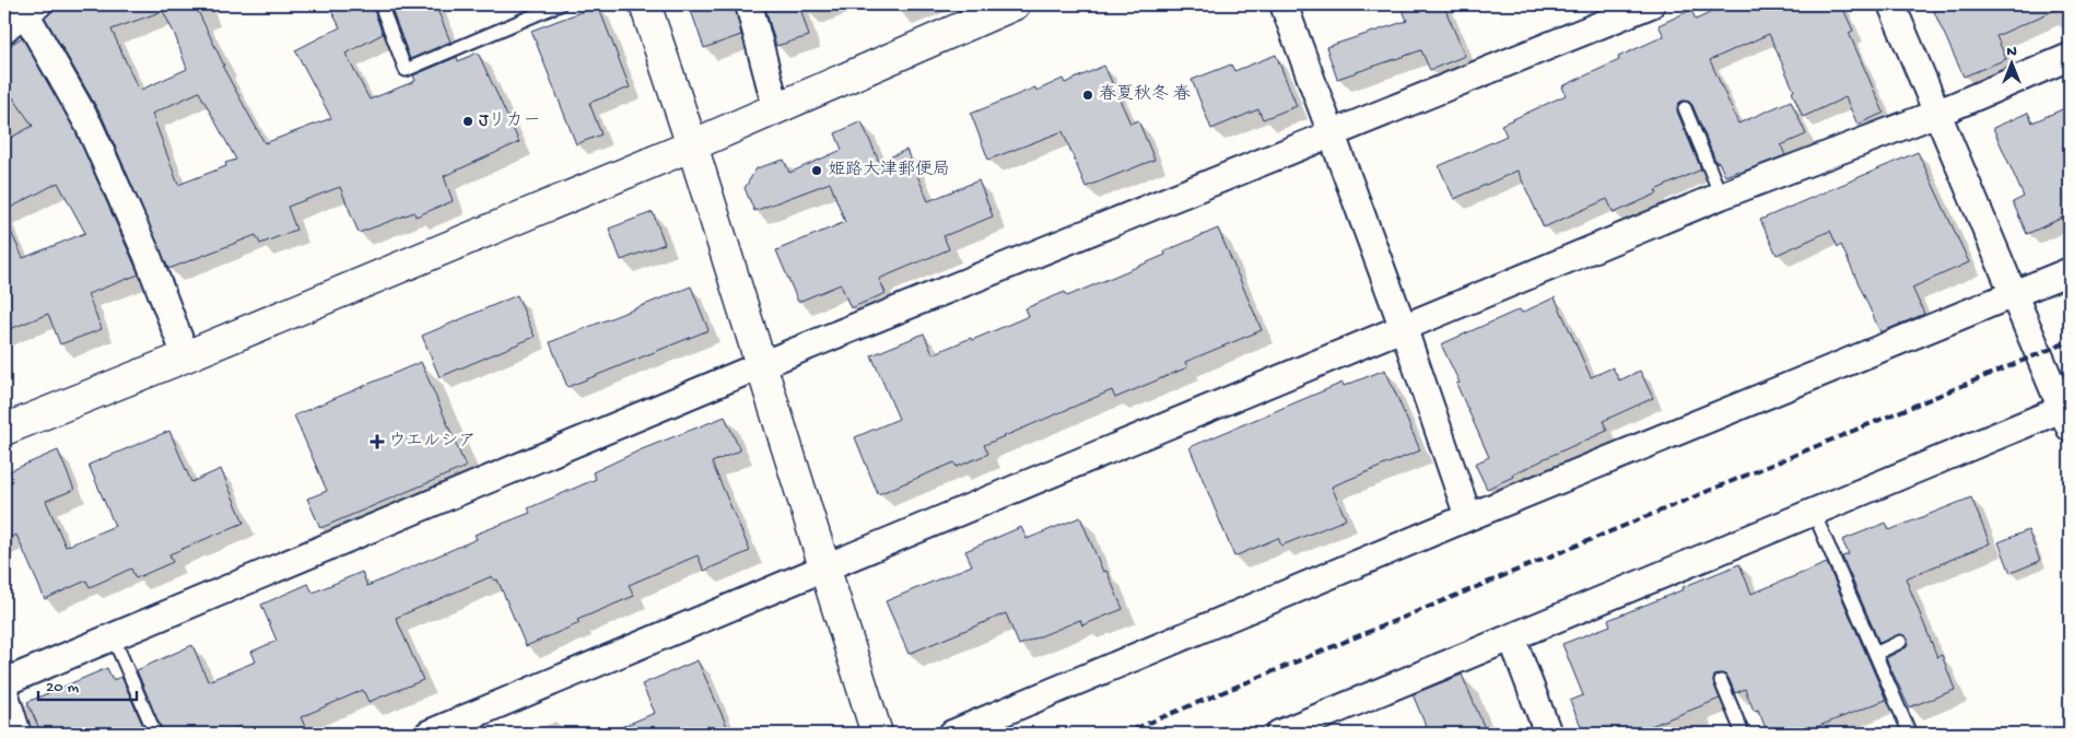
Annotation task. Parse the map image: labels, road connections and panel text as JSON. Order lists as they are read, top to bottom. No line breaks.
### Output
{"places":{"other":["春夏秋冬 春","Jリカー","姫路大津郵便局"],"health":["ウエルシア"]},"scale_bar":"20 m","north":"top"}
